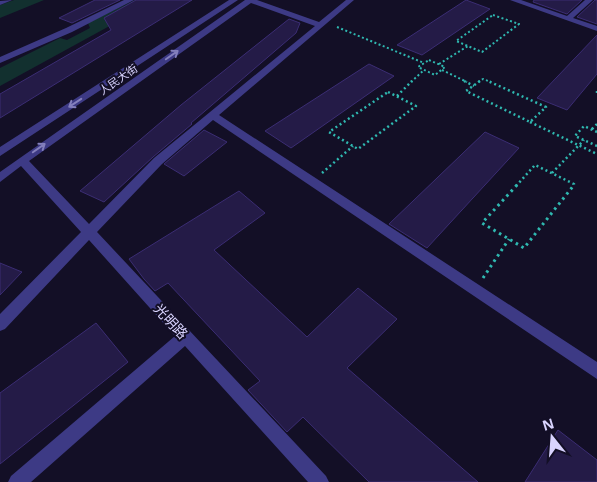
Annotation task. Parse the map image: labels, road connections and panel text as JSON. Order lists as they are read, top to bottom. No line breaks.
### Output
{"streets":{"street":["人民大街","光明路"]},"crossings":[["人民大街","光明路"]],"north":"top"}
